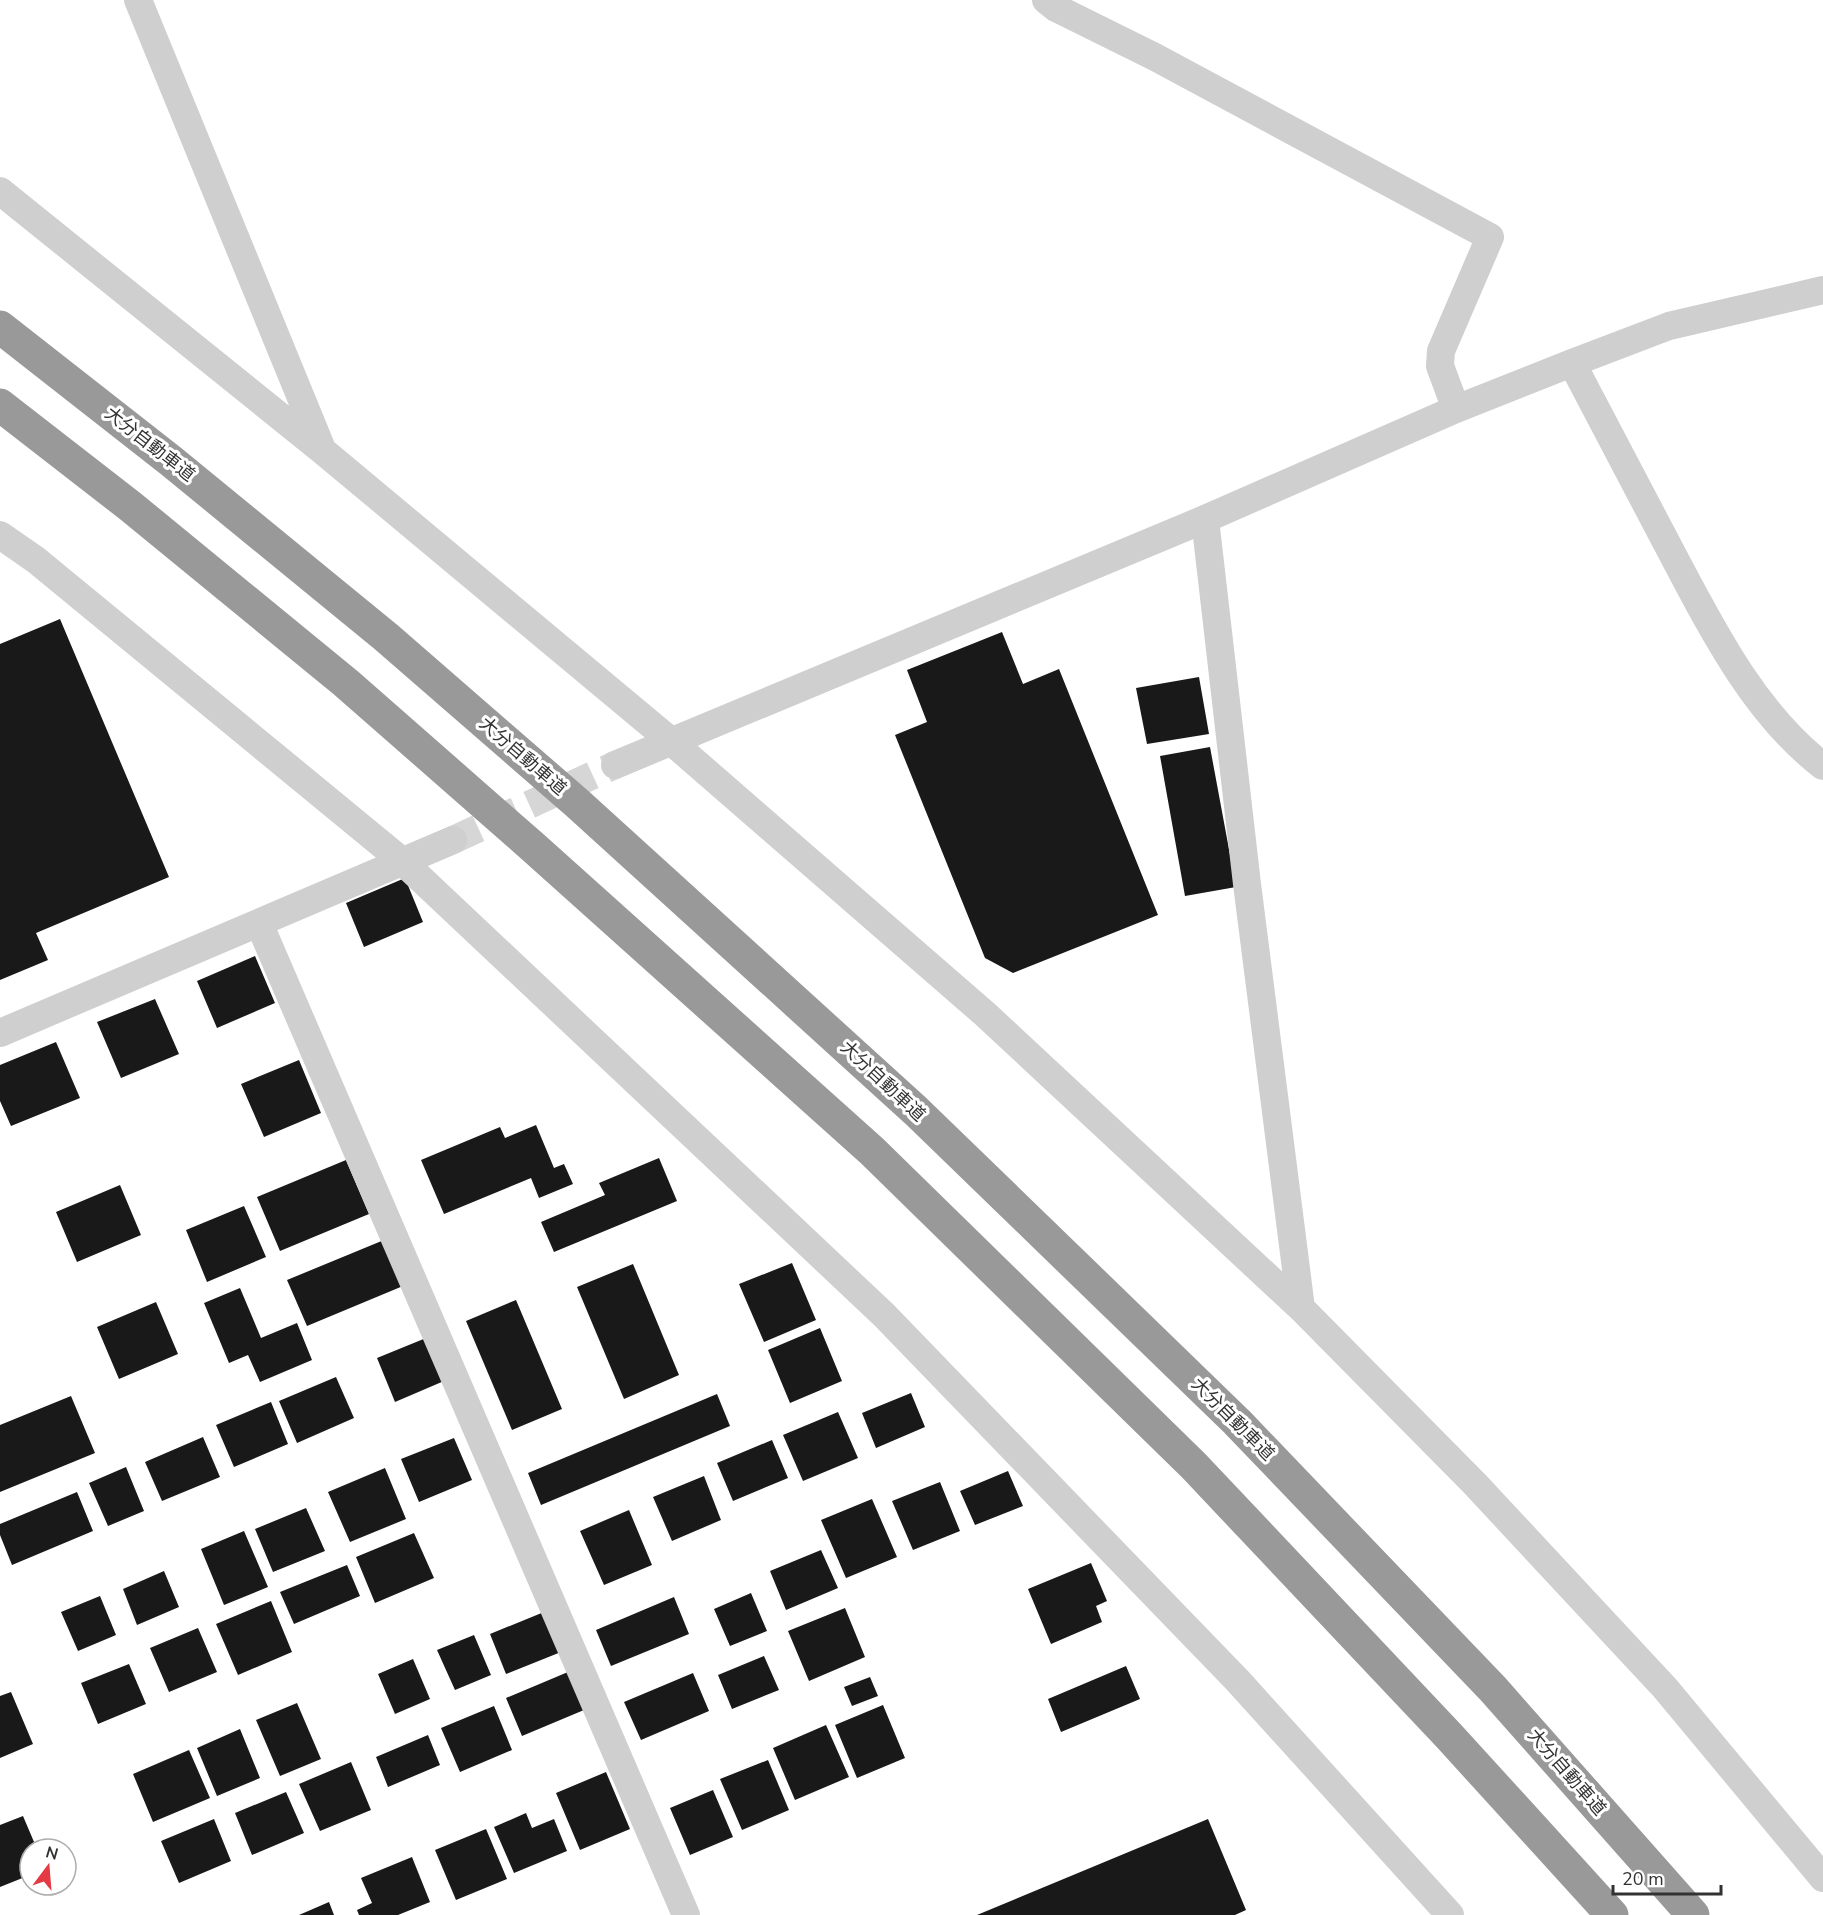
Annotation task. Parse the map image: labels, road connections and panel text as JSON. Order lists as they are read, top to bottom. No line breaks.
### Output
{"streets":{"highway":["大分自動車道"]},"scale_bar":"20 m","north":"top"}
